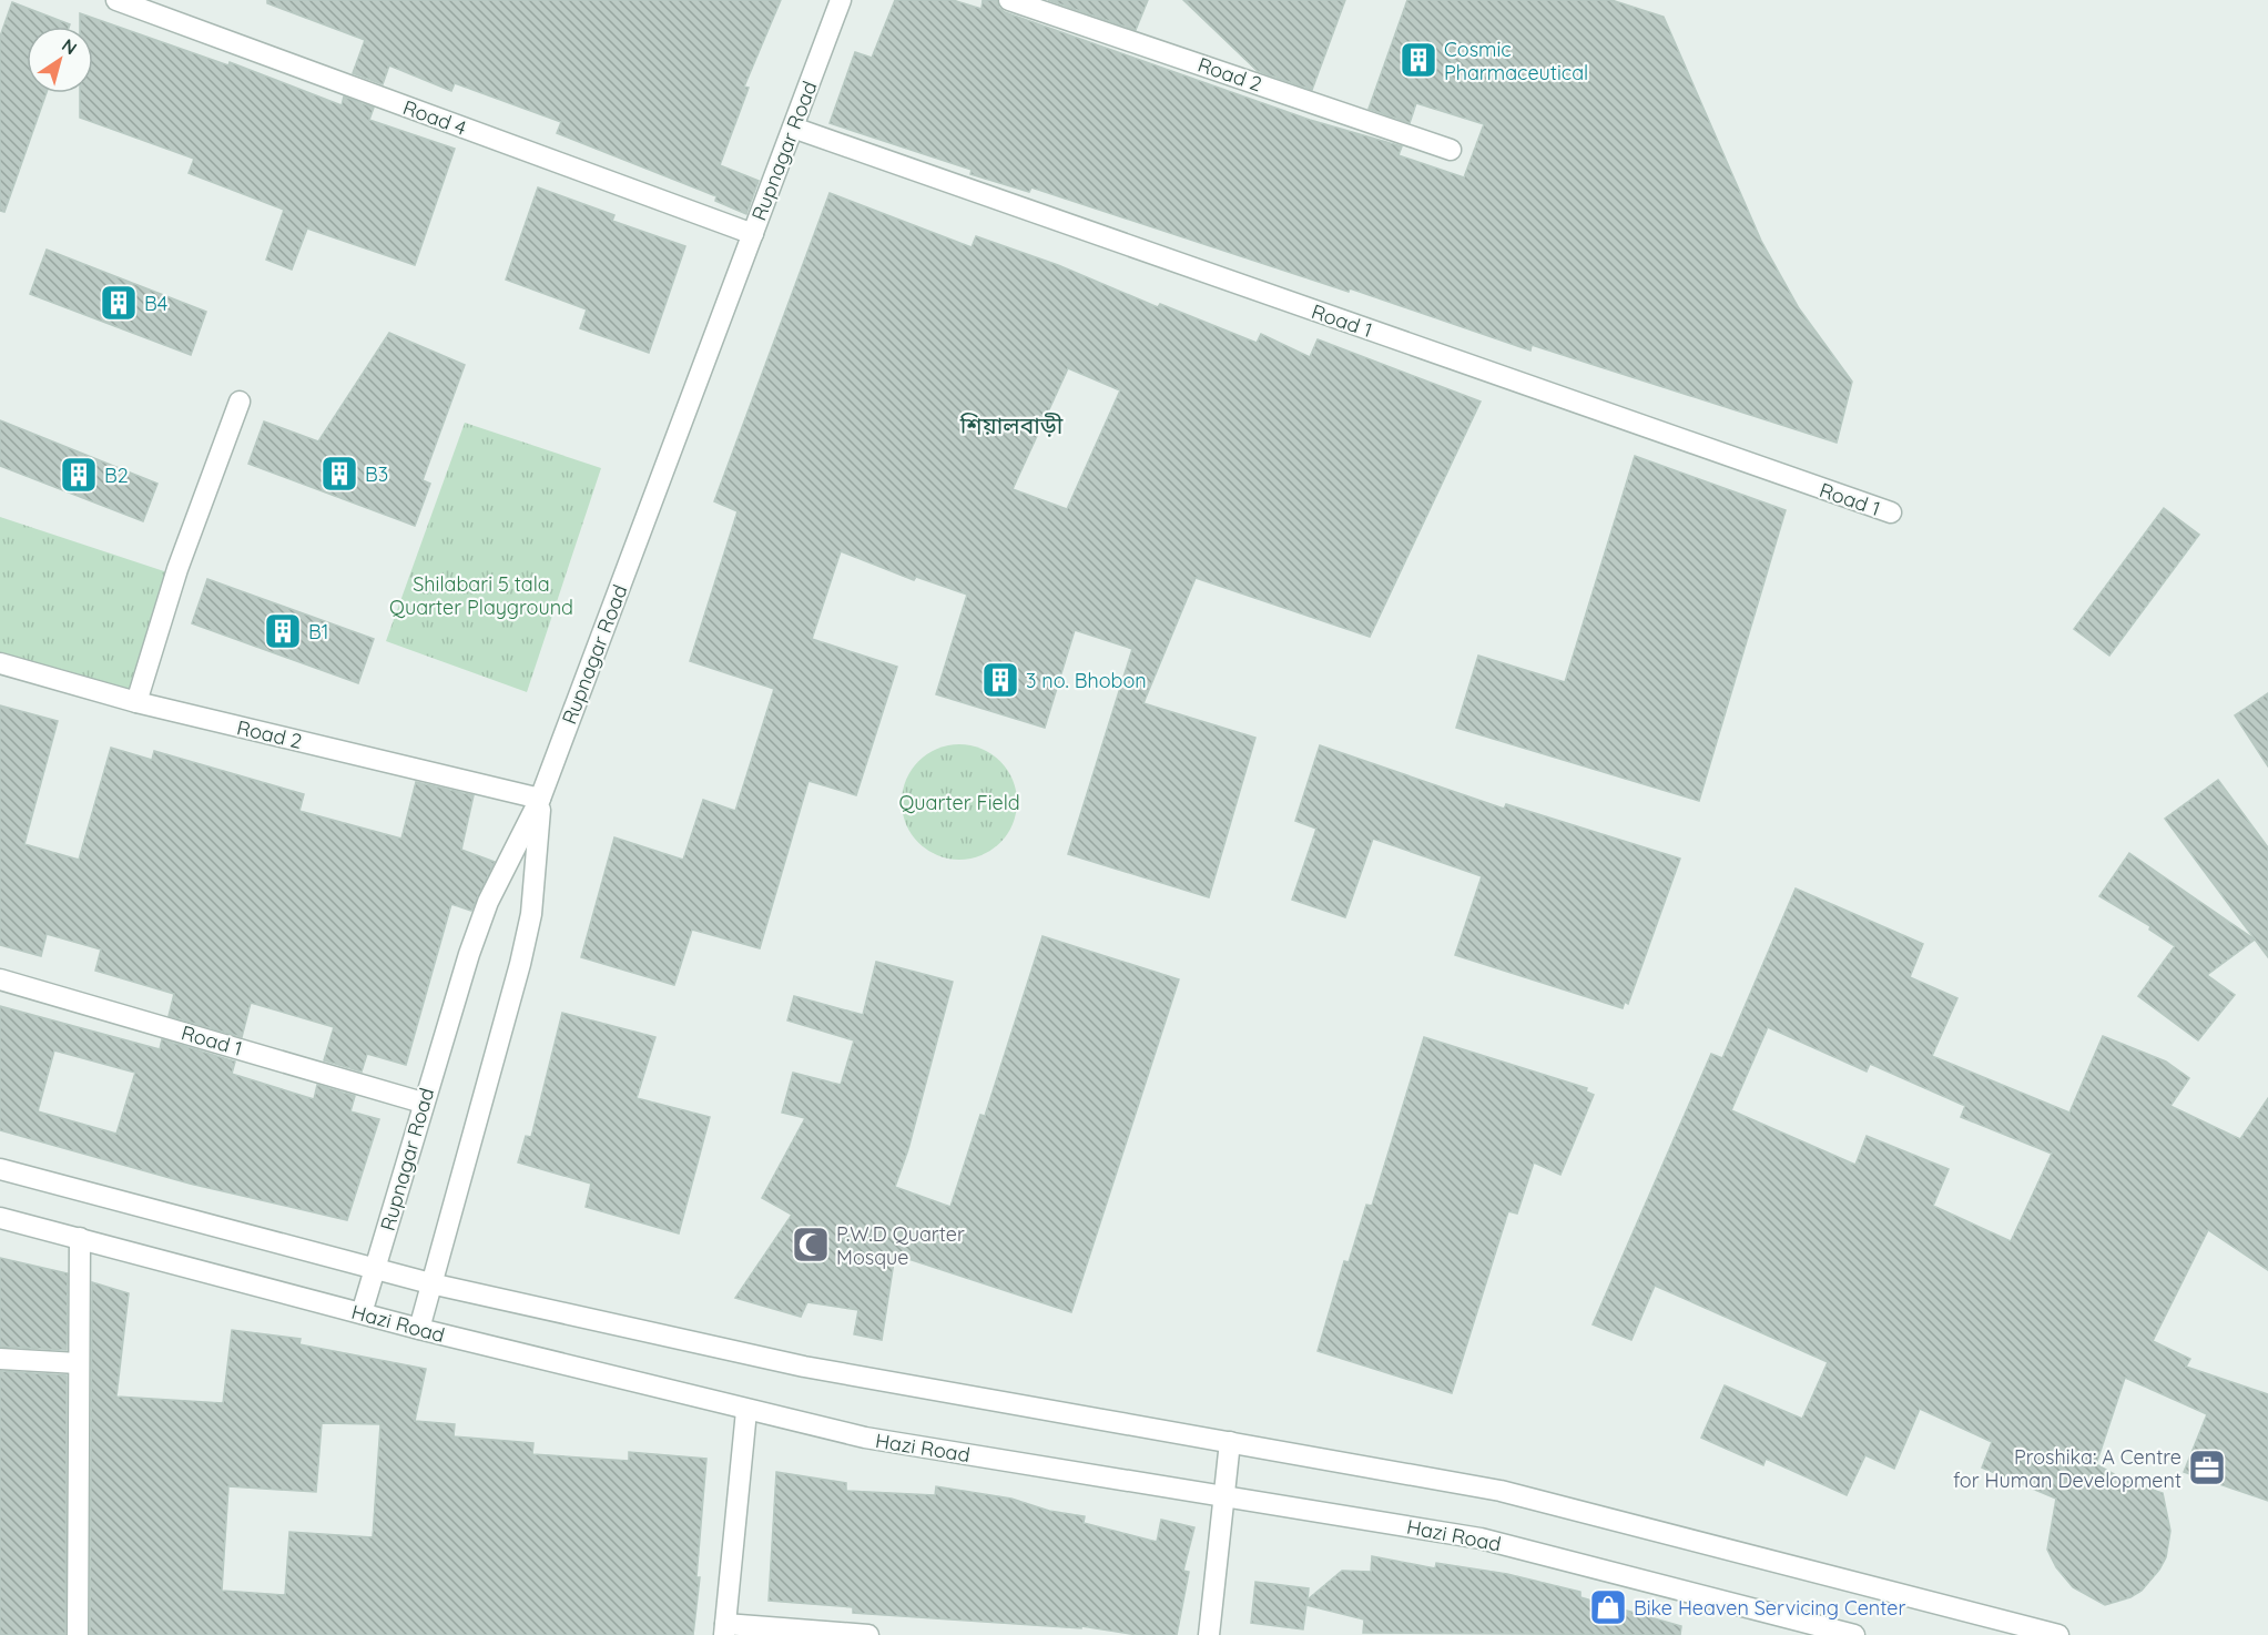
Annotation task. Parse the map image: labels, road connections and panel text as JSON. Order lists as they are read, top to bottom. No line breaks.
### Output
{"streets":{"street":["Road 2","Road 4","Rupnagar Road","Road 1","Hazi Road"]},"crossings":[["Road 2","Rupnagar Road"],["Road 4","Rupnagar Road"],["Rupnagar Road","Road 1"],["Rupnagar Road","Hazi Road"]],"districts":["শিয়ালবাড়ী"],"parks":["Shilabari 5 tala Quarter Playground","Quarter Field"],"places":{"building":["Cosmic Pharmaceutical","B4","B3","B2","B1","3 no. Bhobon"],"mosque":["P.W.D Quarter Mosque"],"office":["Proshika: A Centre for Human Development"],"shop":["Bike Heaven Servicing Center"]},"north":"top right"}
